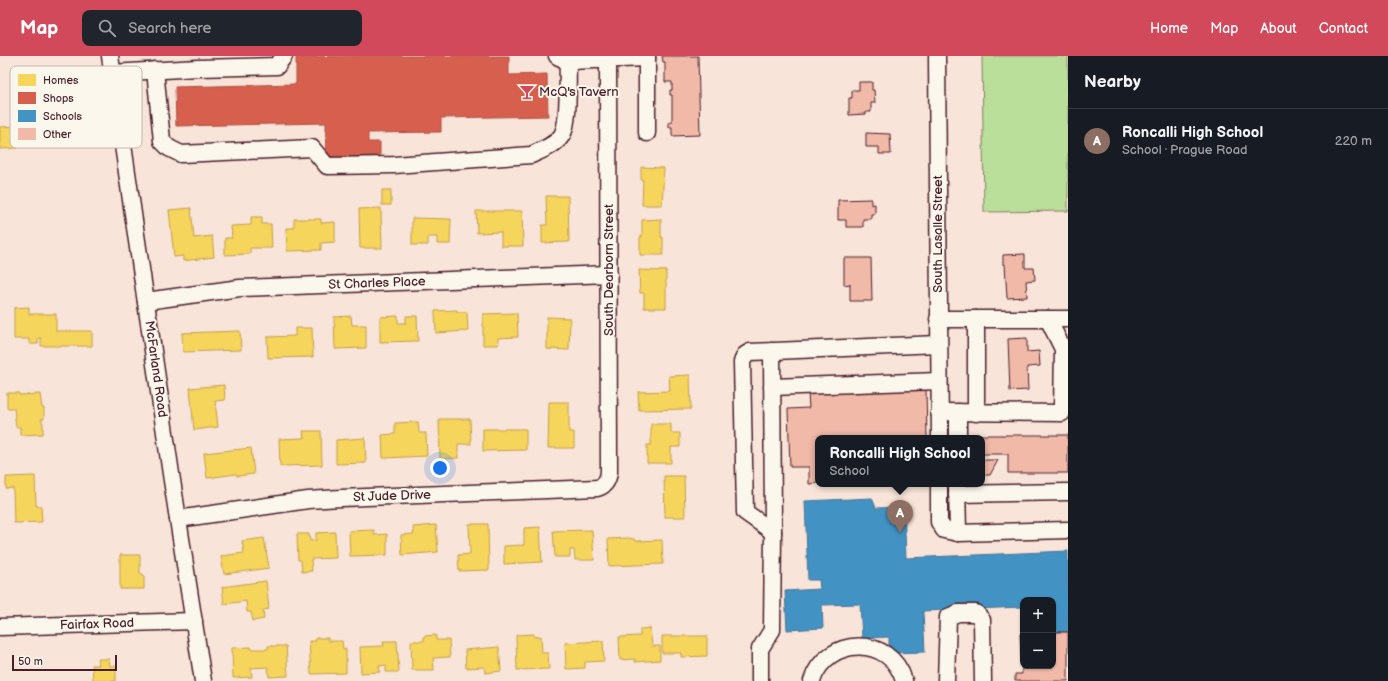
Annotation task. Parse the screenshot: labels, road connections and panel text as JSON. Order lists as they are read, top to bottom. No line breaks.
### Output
{"streets":{"street":["South Lasalle Street","South Dearborn Street","St Charles Place","McFarland Road","St Jude Drive","Fairfax Road"]},"crossings":[["South Dearborn Street","St Charles Place"],["South Dearborn Street","St Jude Drive"],["St Charles Place","McFarland Road"],["McFarland Road","St Jude Drive"],["McFarland Road","Fairfax Road"]],"places":{"bar":["McQ's Tavern"]},"legend":["Homes","Shops","Schools","Other"],"scale_bar":"50 m","page":{"header":"Map","search":"Search here","nav":["Home","Map","About","Contact"],"heading":"Nearby","list":[{"mark":"A","name":"Roncalli High School","note":"School · Prague Road","value":"220 m"}],"popup":["Roncalli High School","School"],"pins":"A","map_buttons":["+","−"],"scale":"50 m"}}
